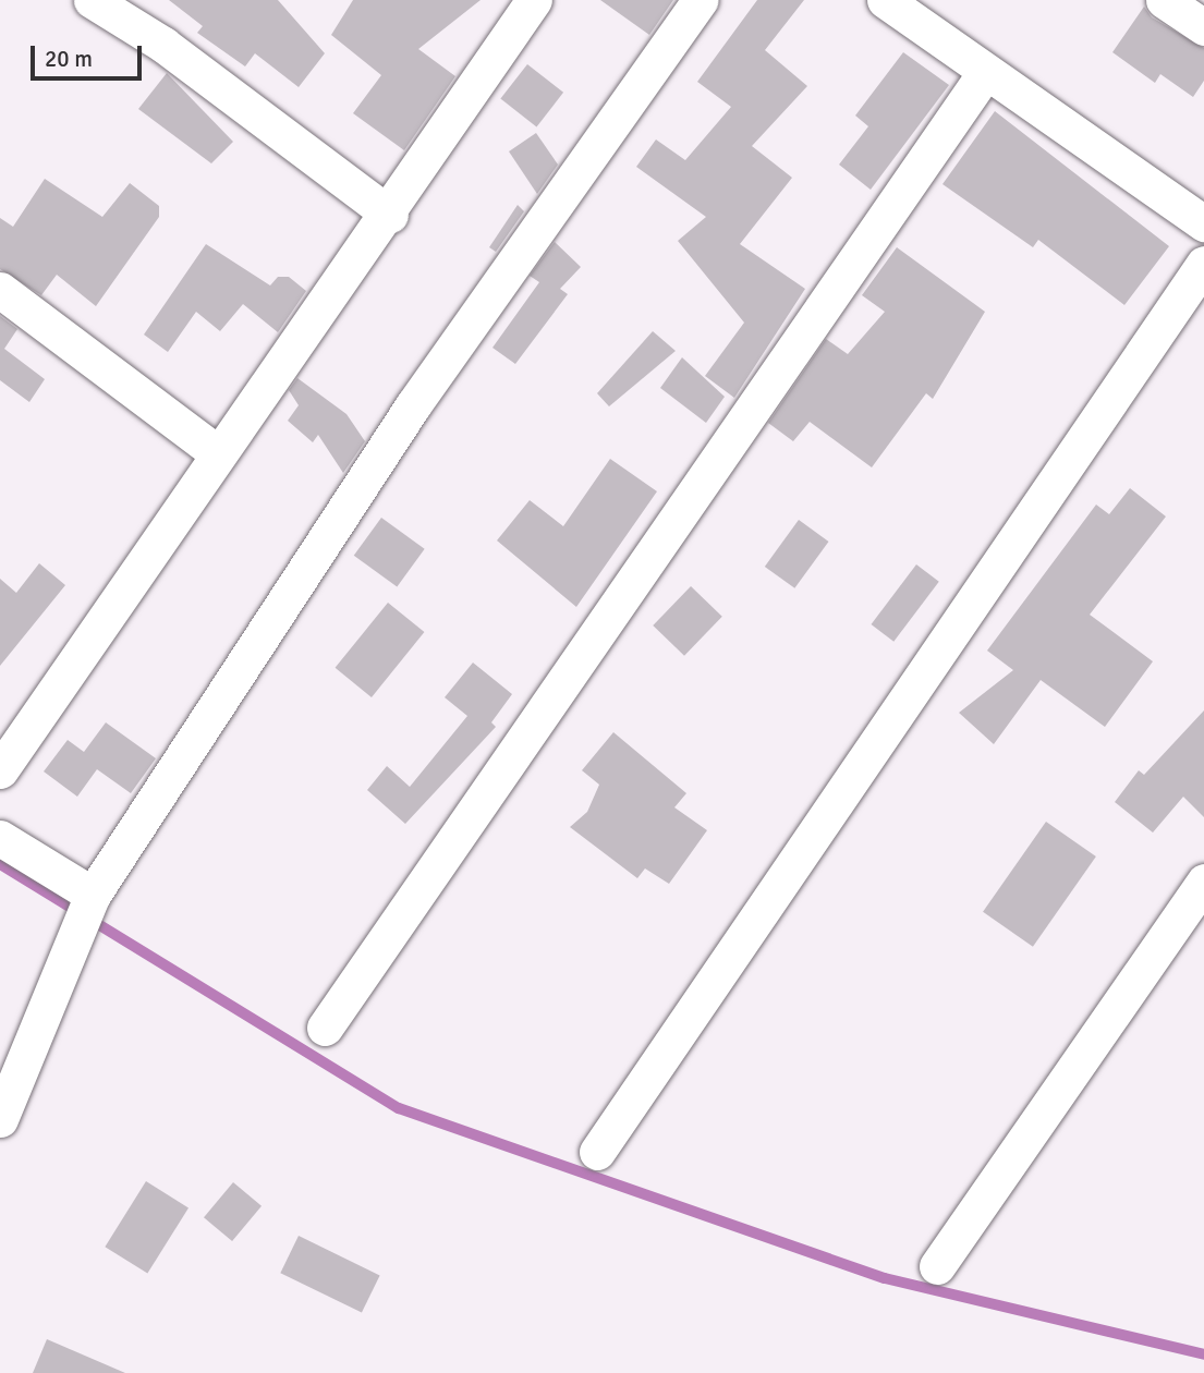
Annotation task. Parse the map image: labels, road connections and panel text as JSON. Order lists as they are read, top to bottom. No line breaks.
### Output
{"scale_bar":"20 m"}
